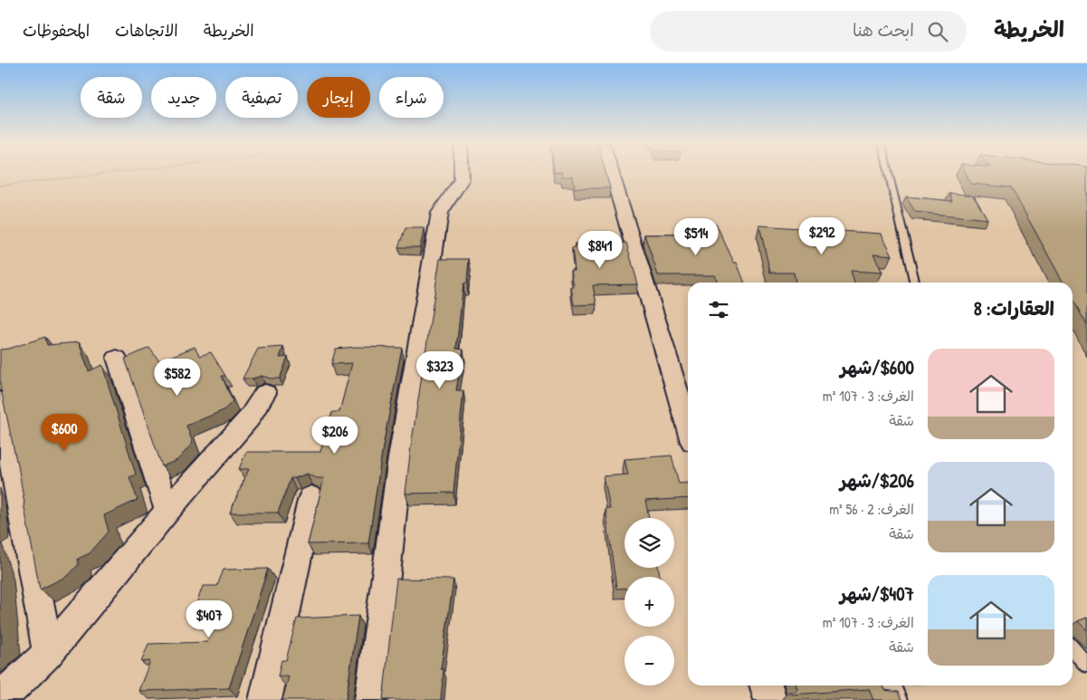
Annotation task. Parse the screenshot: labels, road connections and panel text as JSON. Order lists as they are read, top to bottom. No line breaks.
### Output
{"page":{"header":"الخريطة","search":"ابحث هنا","nav":["الخريطة","الاتجاهات","المحفوظات"],"chip":["شراء","إيجار","تصفية","جديد","شقة"],"price":["$292","$514","$841","$323","$582","$600","$206","$407"],"heading":"العقارات: 8","list":[{"name":"$600/شهر","note":"الغرف: 3 · 107 m² · شقة"},{"name":"$206/شهر","note":"الغرف: 2 · 56 m² · شقة"},{"name":"$407/شهر","note":"الغرف: 3 · 107 m² · شقة"}],"map_buttons":["+","−"]}}
